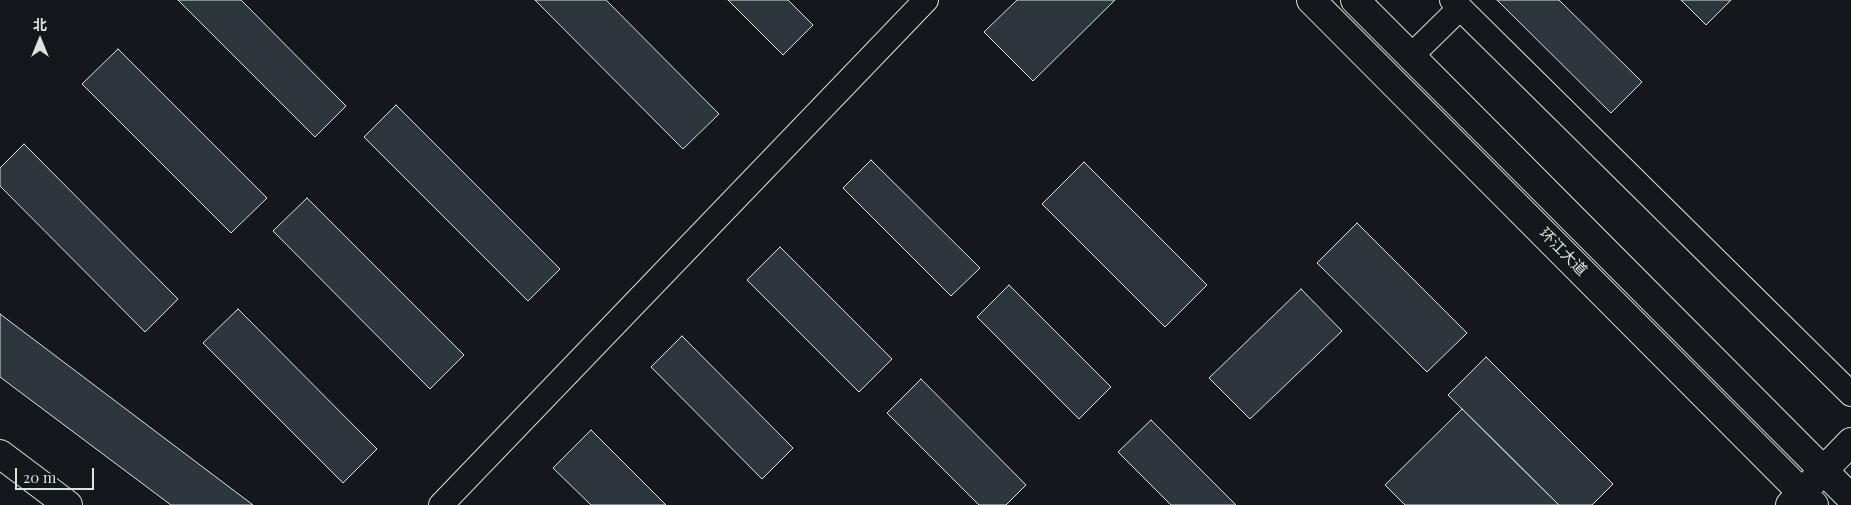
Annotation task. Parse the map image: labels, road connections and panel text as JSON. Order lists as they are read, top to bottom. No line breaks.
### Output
{"streets":{"main road":["环江大道"]},"scale_bar":"20 m","north":"top"}
